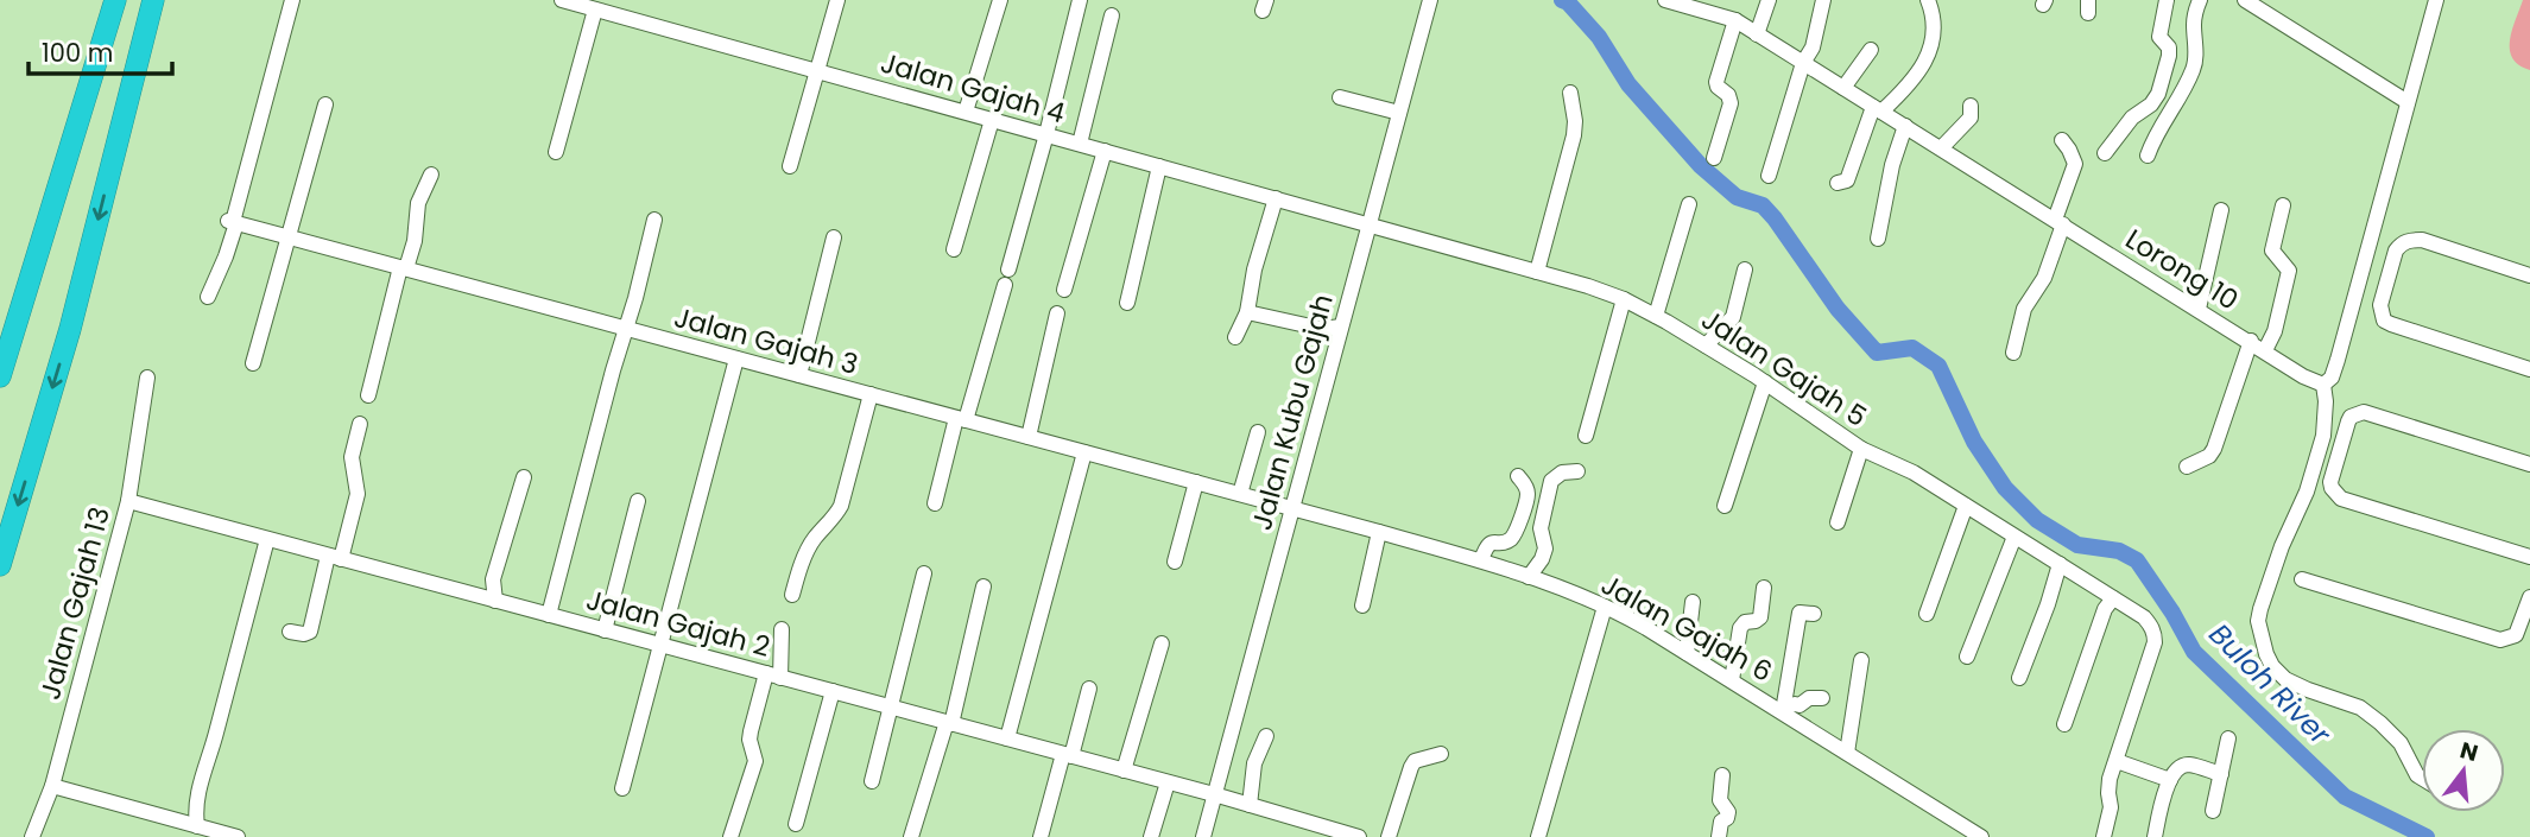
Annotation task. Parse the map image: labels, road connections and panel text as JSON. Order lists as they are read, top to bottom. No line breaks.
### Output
{"streets":{"street":["Jalan Gajah 4","Lorong 10","Jalan Gajah 3","Jalan Gajah 5","Jalan Kubu Gajah","Jalan Gajah 13","Jalan Gajah 2","Jalan Gajah 6"]},"crossings":[["Jalan Gajah 4","Jalan Gajah 5"],["Jalan Gajah 4","Jalan Kubu Gajah"],["Jalan Gajah 3","Jalan Kubu Gajah"],["Jalan Gajah 3","Jalan Gajah 6"],["Jalan Gajah 5","Jalan Kubu Gajah"],["Jalan Kubu Gajah","Jalan Gajah 2"],["Jalan Kubu Gajah","Jalan Gajah 6"],["Jalan Gajah 13","Jalan Gajah 2"]],"water":["Buloh River"],"scale_bar":"100 m","north":"top"}
